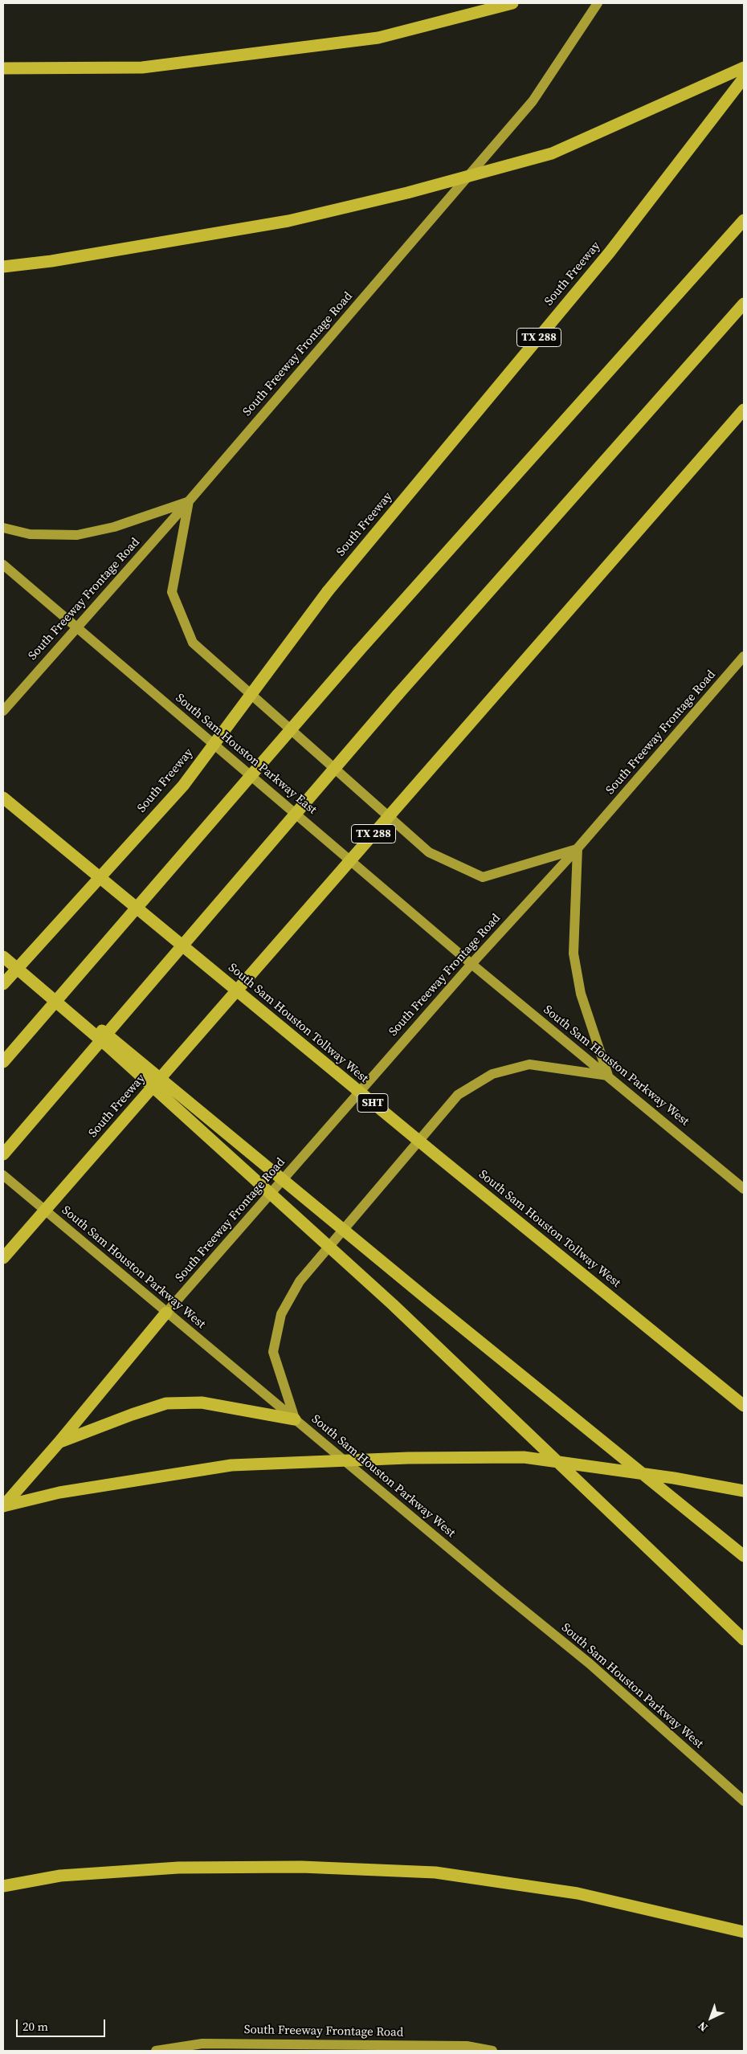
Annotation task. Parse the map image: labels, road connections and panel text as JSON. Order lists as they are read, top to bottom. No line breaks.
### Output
{"streets":{"highway":["South Freeway","TX 288","South Sam Houston Tollway West","SHT"],"main road":["South Freeway Frontage Road","South Sam Houston Parkway East","South Sam Houston Parkway West"]},"crossings":[["South Freeway Frontage Road","South Sam Houston Parkway East"],["South Freeway Frontage Road","South Sam Houston Parkway West"],["South Sam Houston Parkway East","South Sam Houston Parkway West"]],"scale_bar":"20 m","north":"bottom left"}
